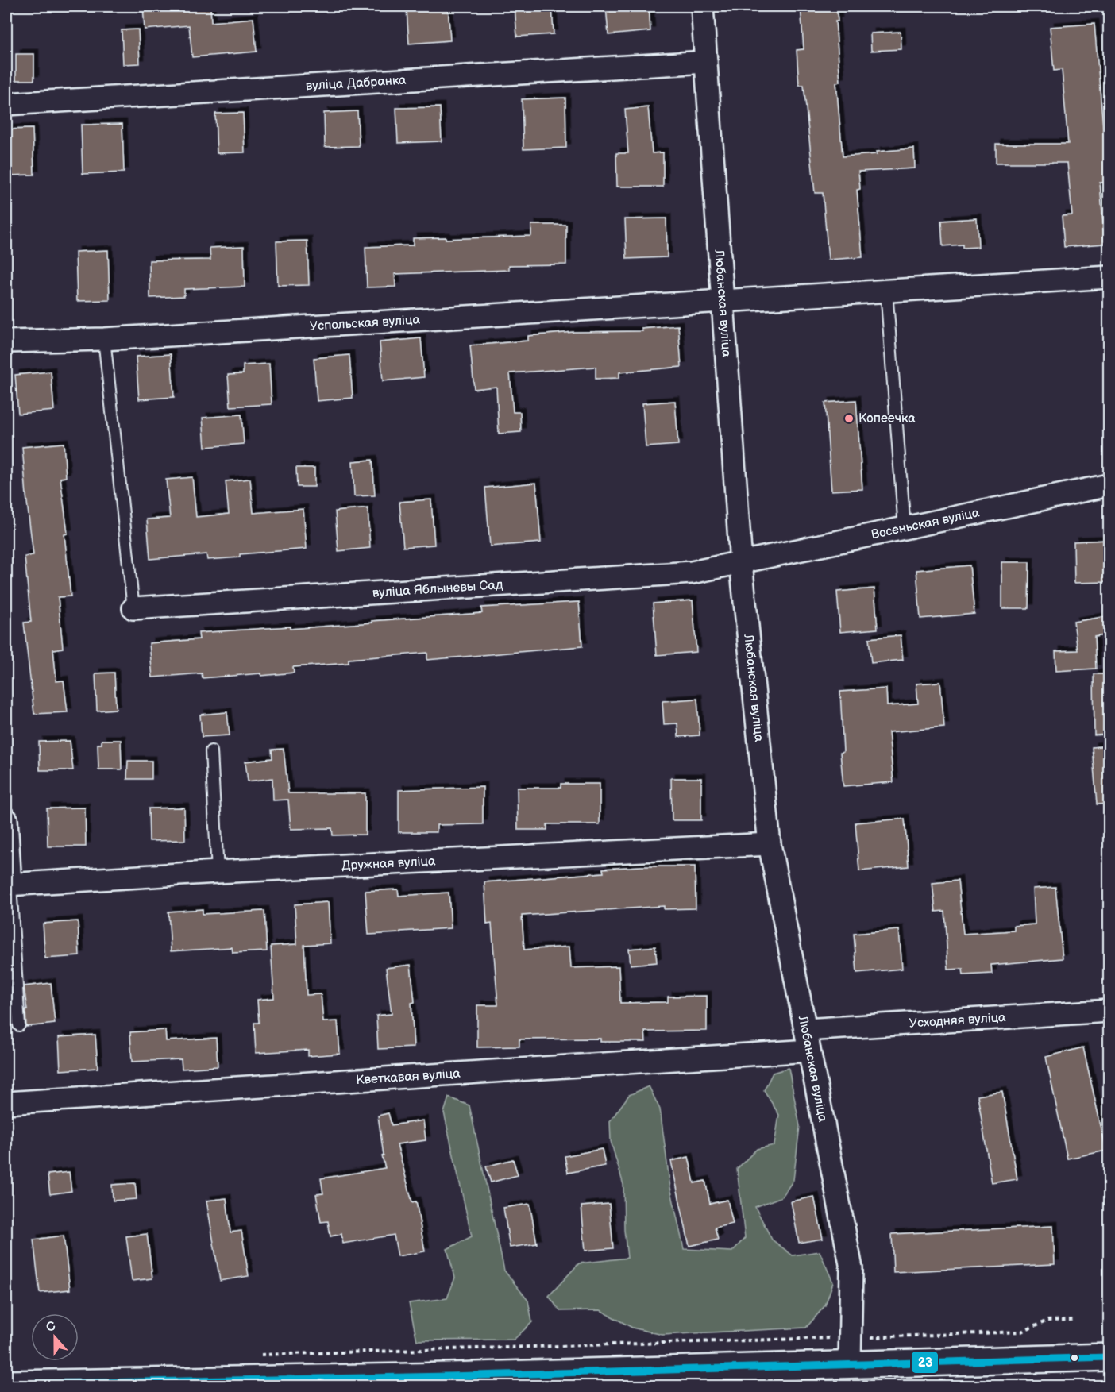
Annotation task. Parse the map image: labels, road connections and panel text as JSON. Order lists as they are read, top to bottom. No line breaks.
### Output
{"streets":{"street":["вуліца Дабранка","Любанская вуліца","Успольская вуліца","Восеньская вуліца","вуліца Яблыневы Сад","Дружная вуліца","Усходняя вуліца","Кветкавая вуліца"]},"crossings":[["вуліца Дабранка","Любанская вуліца"],["Любанская вуліца","Успольская вуліца"],["Любанская вуліца","Восеньская вуліца"],["Любанская вуліца","вуліца Яблыневы Сад"],["Любанская вуліца","Дружная вуліца"],["Любанская вуліца","Усходняя вуліца"],["Любанская вуліца","Кветкавая вуліца"],["Восеньская вуліца","вуліца Яблыневы Сад"]],"places":["Копеечка"],"lines":["transit line 23"],"north":"top"}
